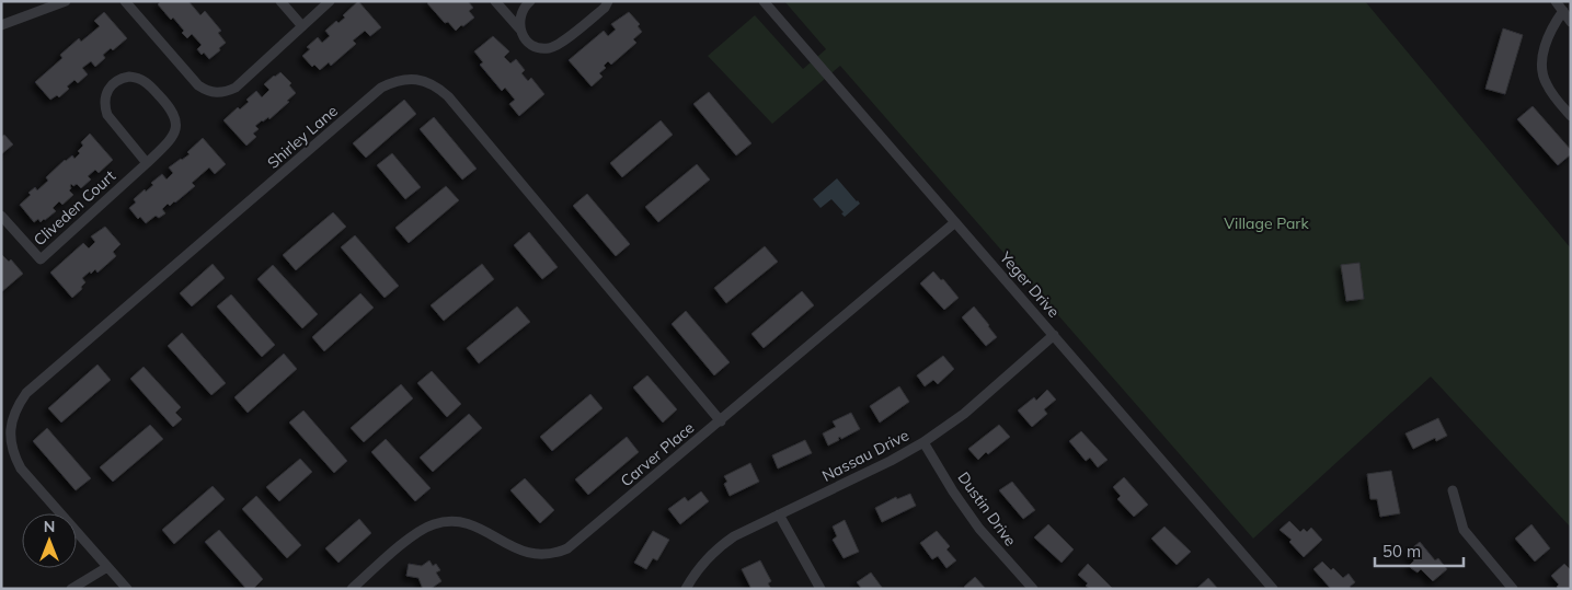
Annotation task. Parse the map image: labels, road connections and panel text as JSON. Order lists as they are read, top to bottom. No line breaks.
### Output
{"streets":{"street":["Shirley Lane","Cliveden Court","Yeger Drive","Carver Place","Nassau Drive","Dustin Drive"]},"crossings":[["Shirley Lane","Carver Place"],["Yeger Drive","Carver Place"],["Yeger Drive","Nassau Drive"],["Nassau Drive","Dustin Drive"]],"parks":["Village Park"],"scale_bar":"50 m","north":"top"}
